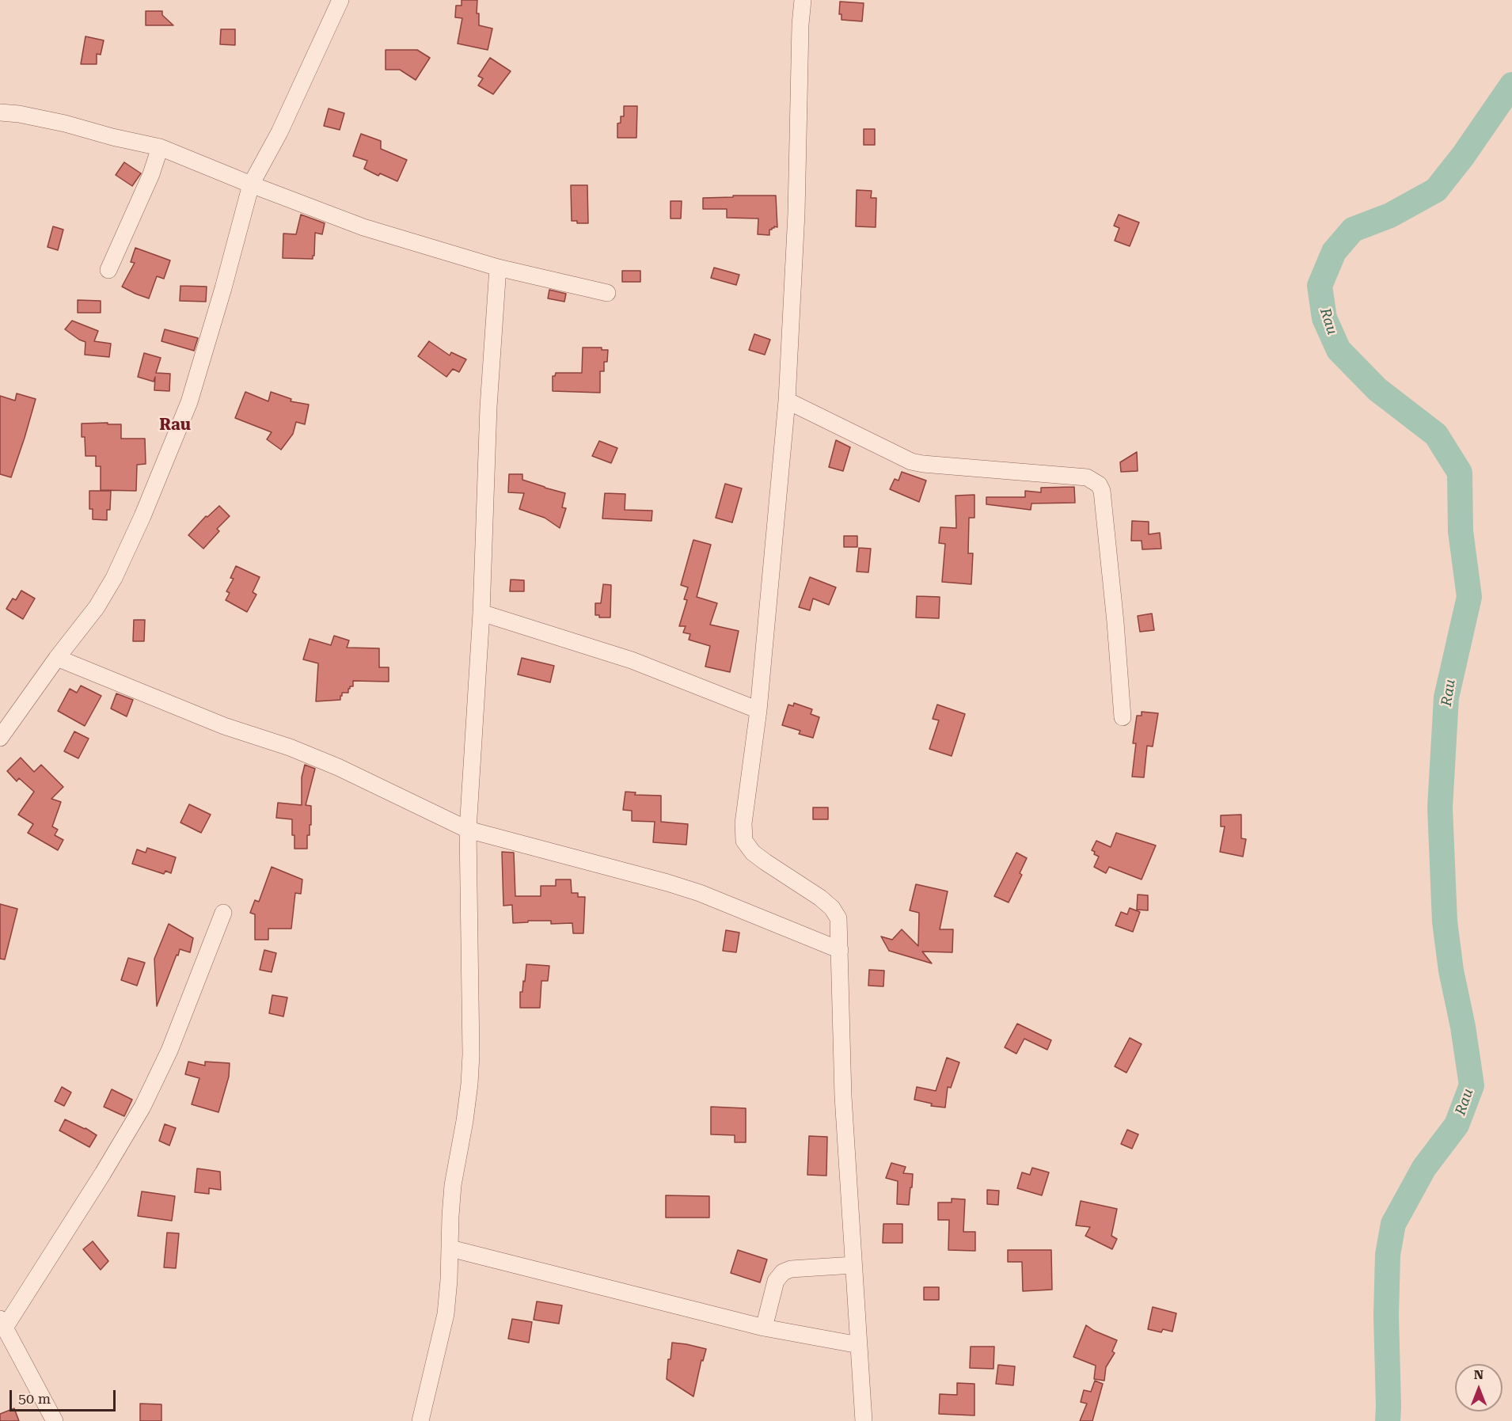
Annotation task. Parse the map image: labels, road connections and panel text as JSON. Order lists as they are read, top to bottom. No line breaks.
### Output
{"districts":["Rau"],"water":["Rau"],"scale_bar":"50 m","north":"top"}
